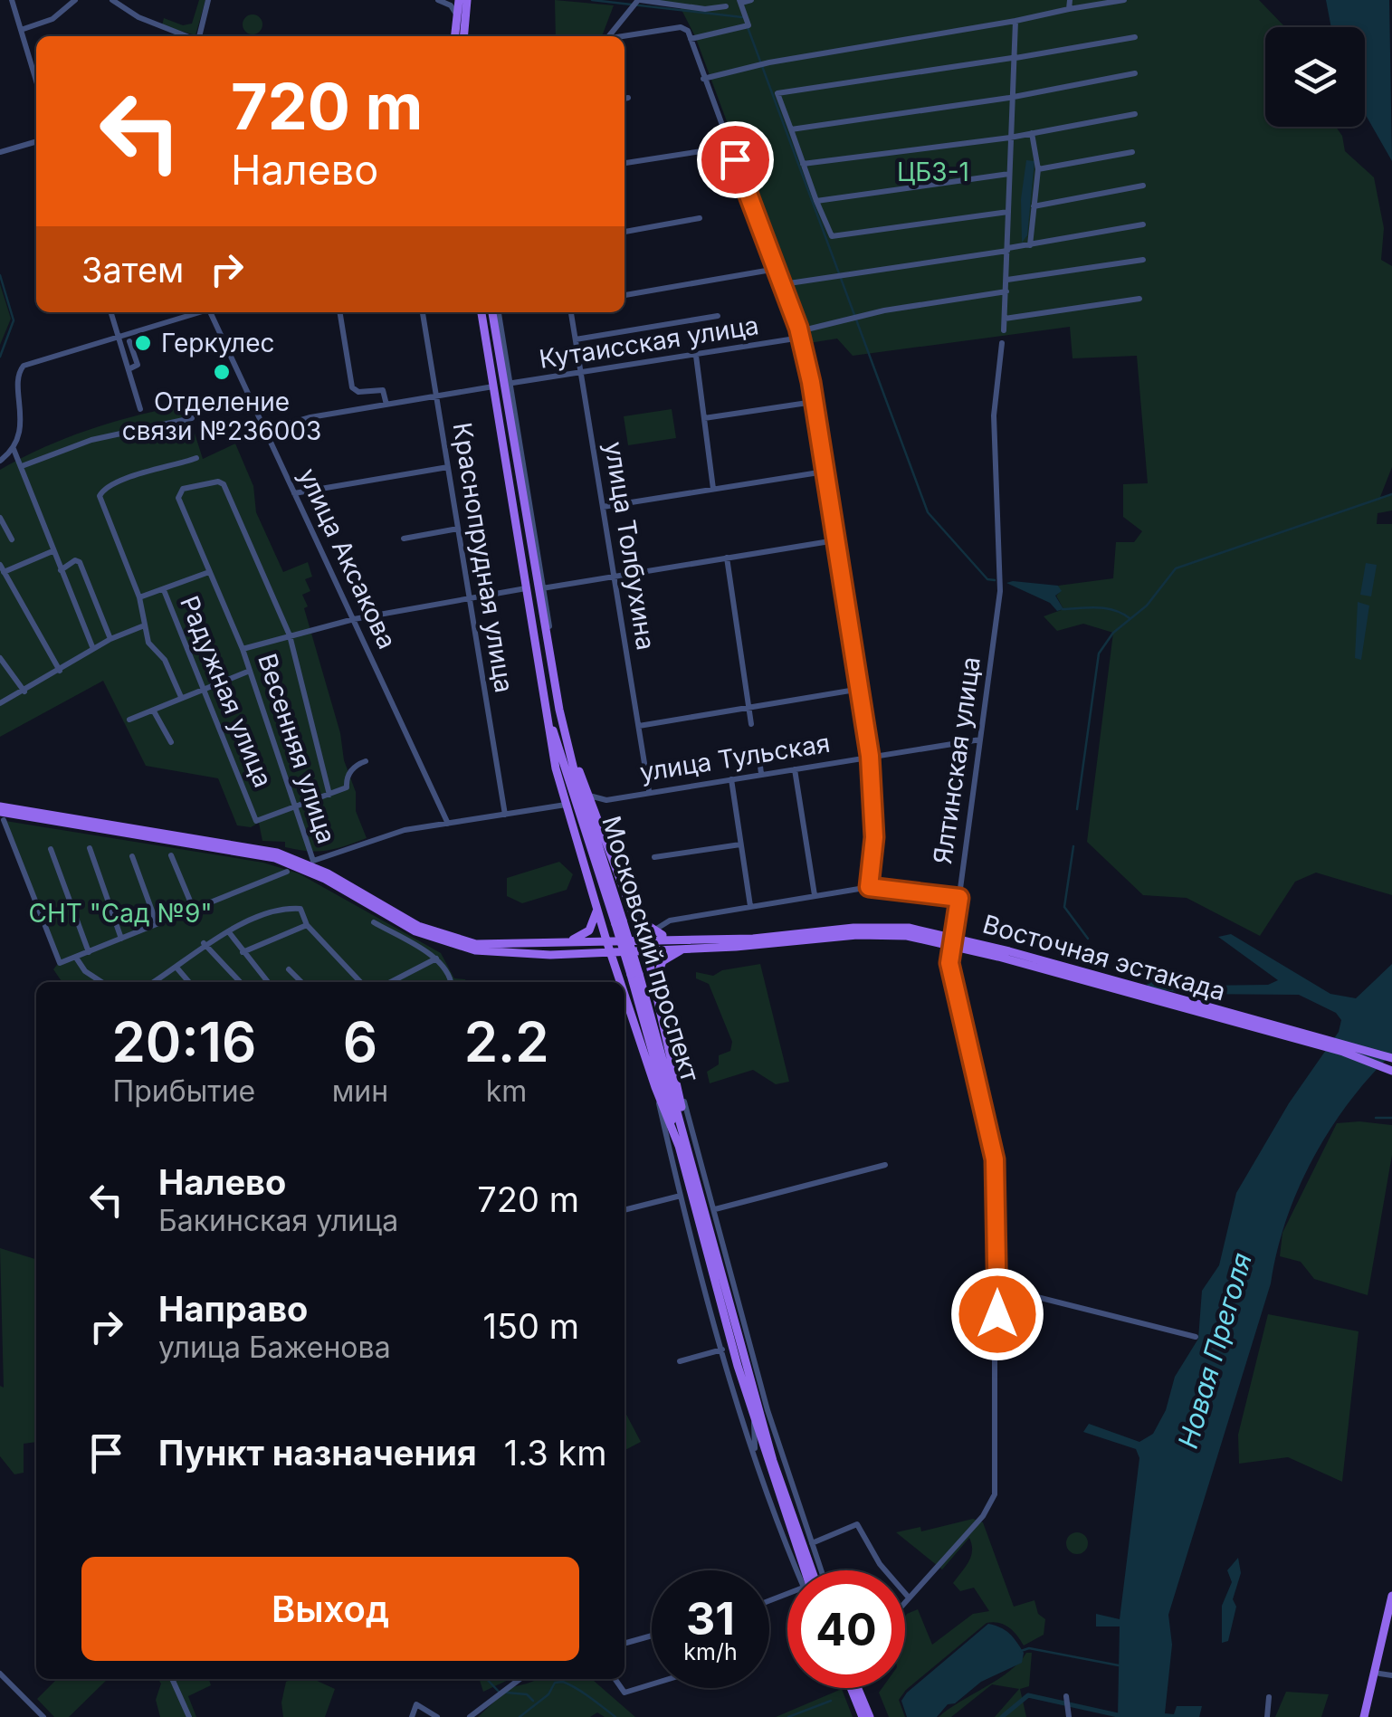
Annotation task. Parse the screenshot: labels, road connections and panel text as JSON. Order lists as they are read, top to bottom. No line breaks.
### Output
{"streets":{"main road":["Московский проспект","Восточная эстакада"],"street":["Кутаисская улица","улица Толбухина","Краснопрудная улица","улица Аксакова","Радужная улица","Весенняя улица","улица Тульская","Ялтинская улица"]},"crossings":[["Кутаисская улица","улица Толбухина"],["Кутаисская улица","Московский проспект"],["улица Толбухина","улица Тульская"],["Радужная улица","Весенняя улица"],["улица Тульская","Ялтинская улица"],["Ялтинская улица","Восточная эстакада"]],"water":["Новая Преголя"],"parks":["ЦБЗ-1","СНТ \"Сад №9\""],"places":["Геркулес","Отделение связи №236003"],"page":{"turn":["720 m","Налево"],"then":"Затем","eta":["20:16","Прибытие","6","мин","2.2","km"],"list":[{"name":"Налево","note":"Бакинская улица","value":"720 m"},{"name":"Направо","note":"улица Баженова","value":"150 m"},{"name":"Пункт назначения","value":"1.3 km"}],"buttons":"Выход","speed":"31 km/h","limit":"40"}}
